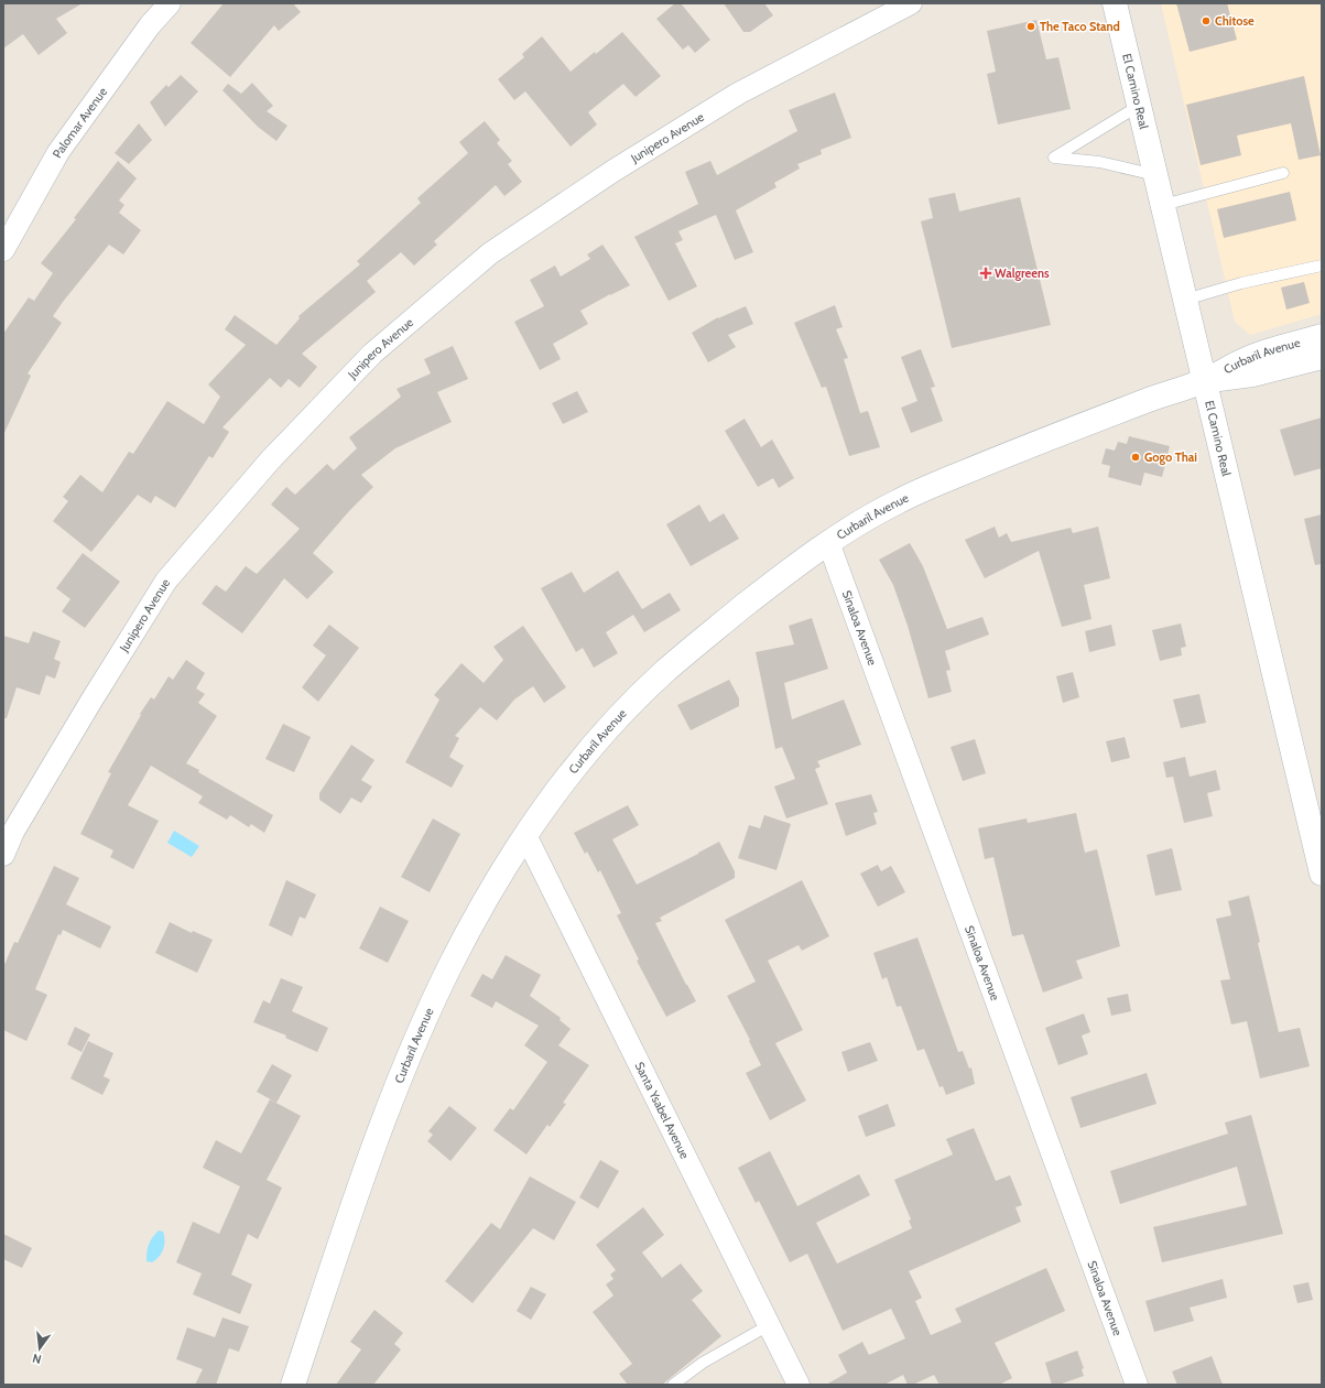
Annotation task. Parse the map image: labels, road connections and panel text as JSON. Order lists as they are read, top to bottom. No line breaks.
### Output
{"streets":{"street":["El Camino Real","Palomar Avenue","Junipero Avenue","Curbaril Avenue","Sinaloa Avenue","Santa Ysabel Avenue"]},"crossings":[["El Camino Real","Curbaril Avenue"],["Curbaril Avenue","Sinaloa Avenue"],["Curbaril Avenue","Santa Ysabel Avenue"]],"places":{"other":["Chitose","The Taco Stand","Gogo Thai"],"health":["Walgreens"]},"north":"bottom"}
